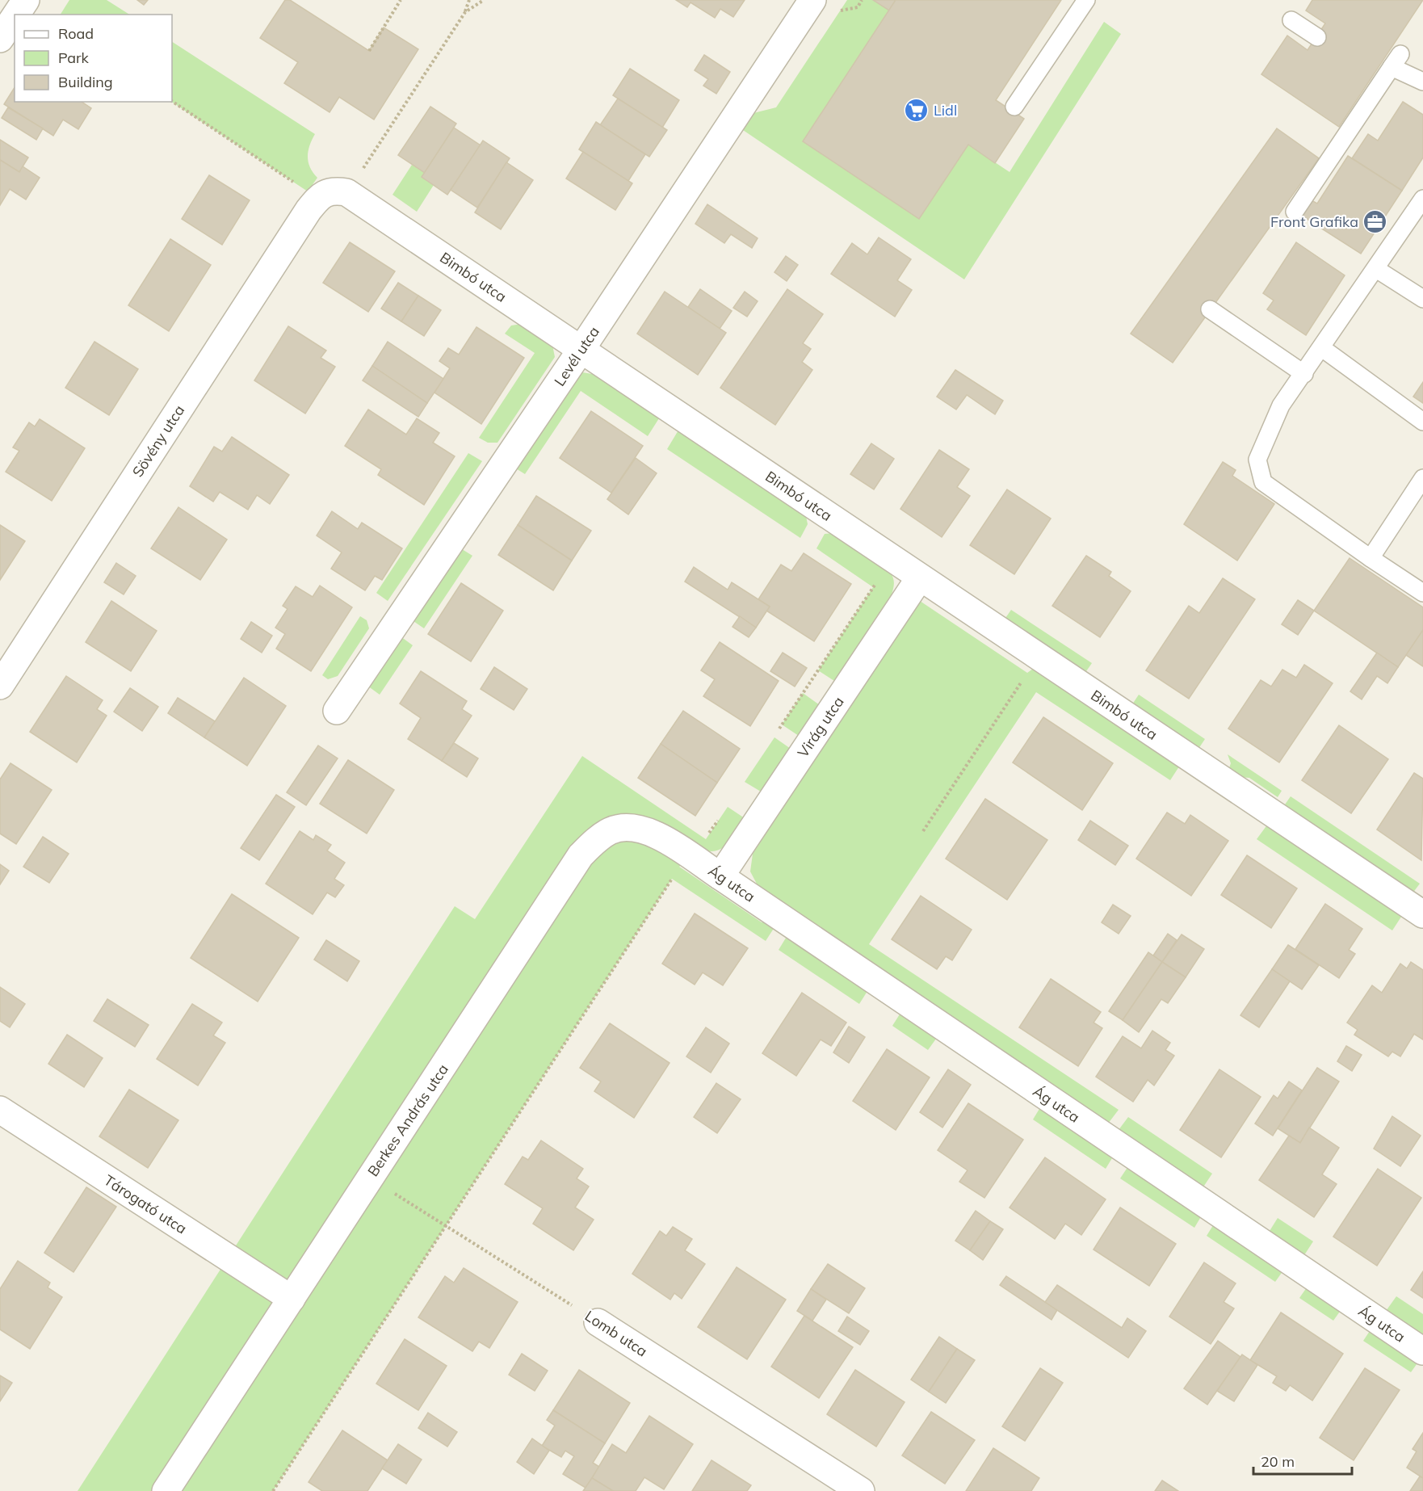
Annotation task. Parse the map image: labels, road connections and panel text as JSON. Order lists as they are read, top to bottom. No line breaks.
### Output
{"streets":{"street":["Bimbó utca","Levél utca","Sövény utca","Virág utca","Ág utca","Berkes András utca","Tárogató utca","Lomb utca"]},"crossings":[["Bimbó utca","Levél utca"],["Bimbó utca","Virág utca"],["Virág utca","Ág utca"],["Ág utca","Berkes András utca"],["Berkes András utca","Tárogató utca"],["Berkes András utca","Lomb utca"]],"places":{"supermarket":["Lidl"],"office":["Front Grafika"]},"legend":["Road","Park","Building"],"scale_bar":"20 m"}
